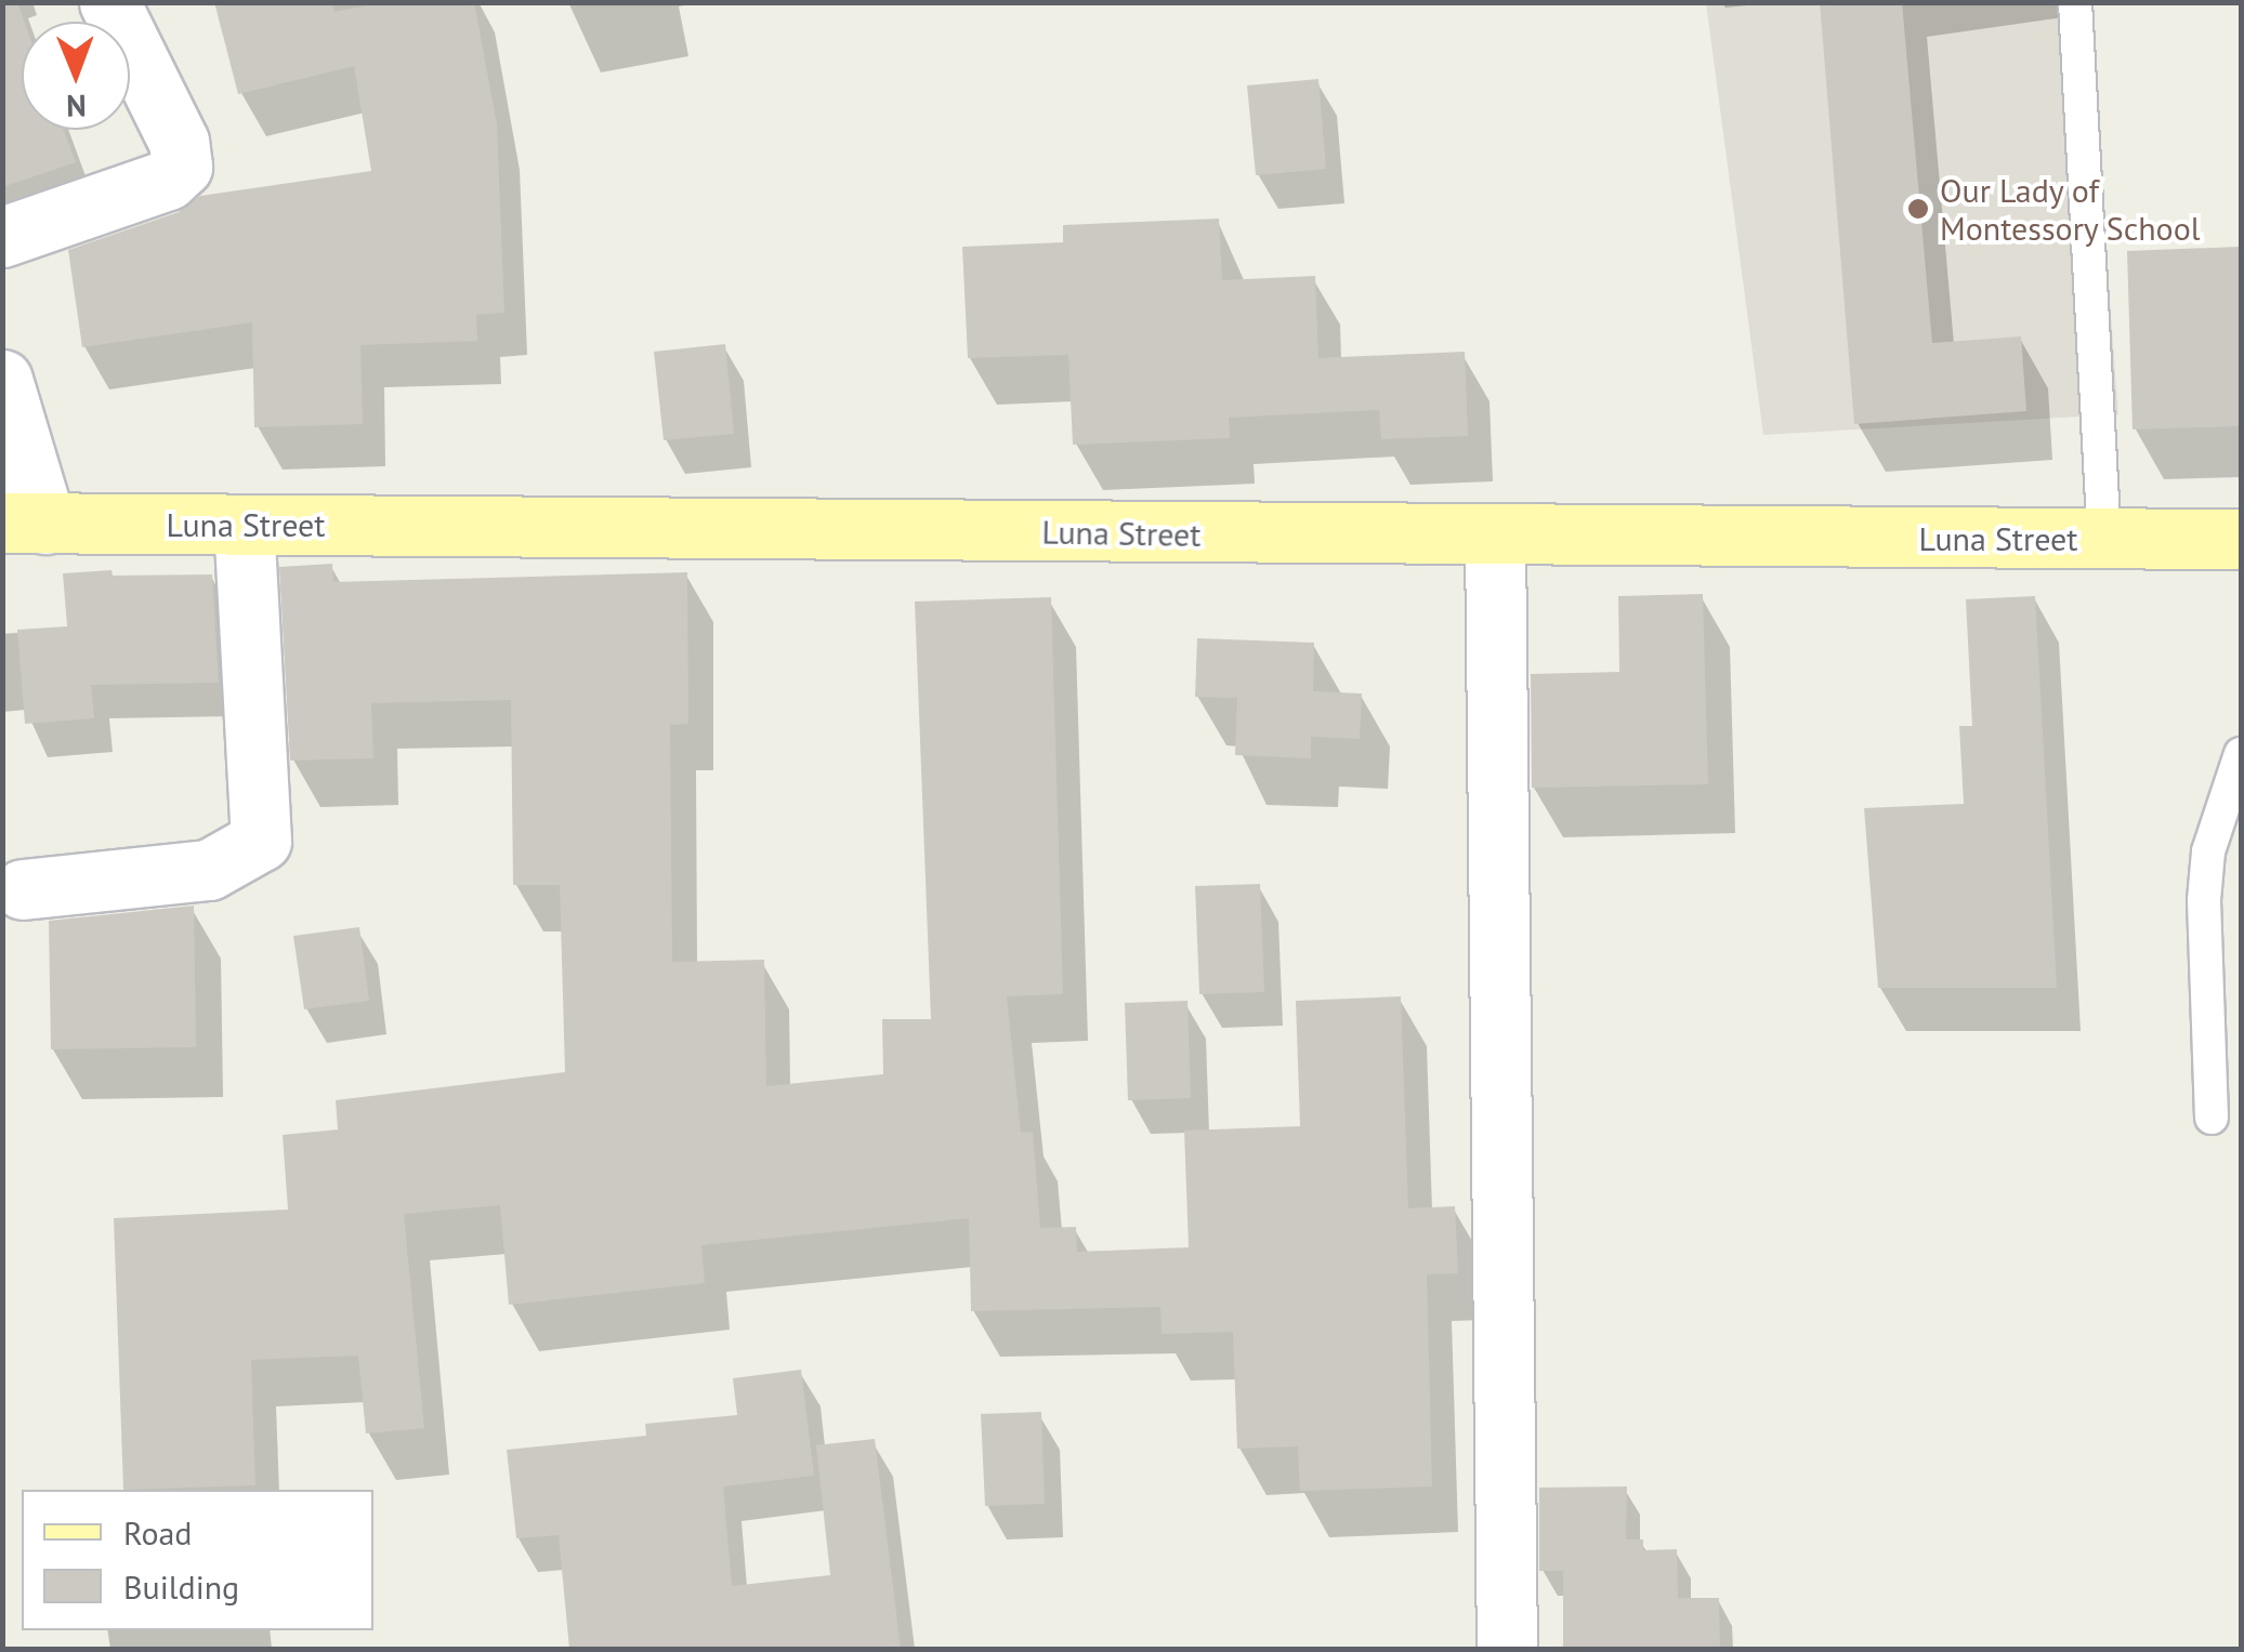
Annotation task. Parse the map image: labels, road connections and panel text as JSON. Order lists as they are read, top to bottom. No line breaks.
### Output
{"streets":{"main road":["Luna Street"]},"places":["Our Lady of Montessory School"],"legend":["Road","Building"],"north":"bottom"}
